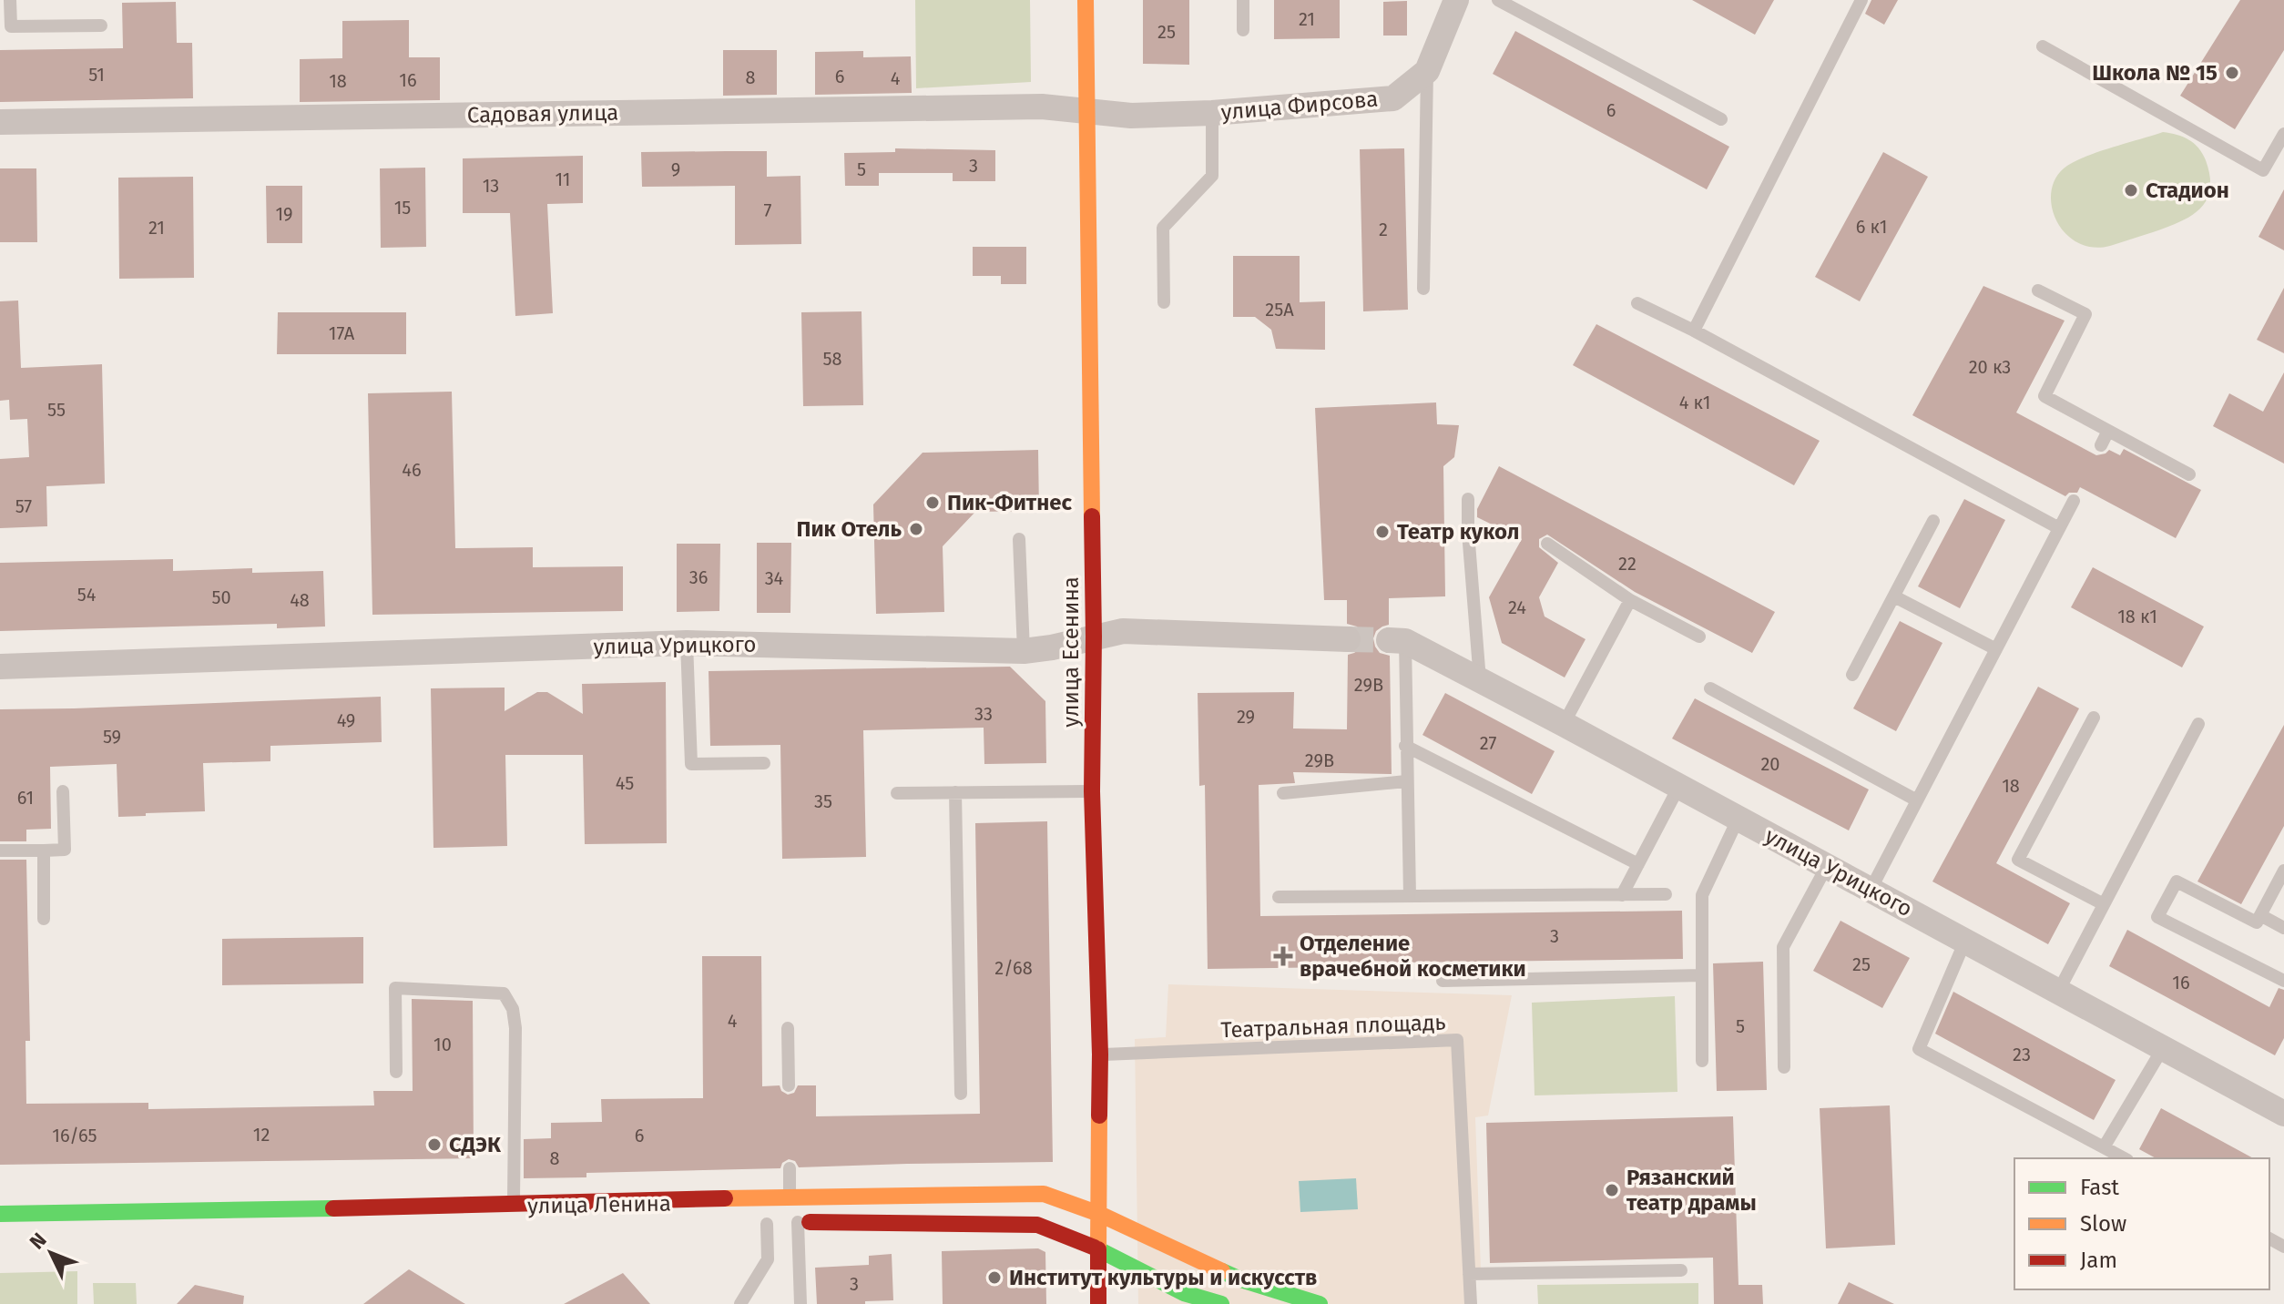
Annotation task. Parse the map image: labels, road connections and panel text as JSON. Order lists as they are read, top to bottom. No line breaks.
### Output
{"streets":{"main road":["улица Есенина","улица Ленина"],"street":["улица Фирсова","Садовая улица","улица Урицкого"],"lane":["Театральная площадь"]},"crossings":[["улица Фирсова","Садовая улица"],["улица Фирсова","улица Есенина"],["Садовая улица","улица Есенина"],["улица Урицкого","улица Есенина"],["улица Есенина","Театральная площадь"],["улица Есенина","улица Ленина"]],"places":{"other":["Школа № 15","Стадион","Пик-Фитнес","Пик Отель","Театр кукол","СДЭК","Рязанский театр драмы","Институт культуры и искусств"],"health":["Отделение врачебной косметики"]},"house_numbers":["21","25","51","6","8","4","16","18","6","3","9","5","11","13","15","7","19","6 к1","21","2","25А","17А","58","20 к3","4 к1","55","46","57","22","36","34","54","50","48","24","18 к1","29В","33","29","49","59","27","29В","20","45","18","61","35","3","25","2/68","16","4","5","10","23","12","16/65","6","8","3"],"legend":["Fast","Slow","Jam"],"north":"top left"}
